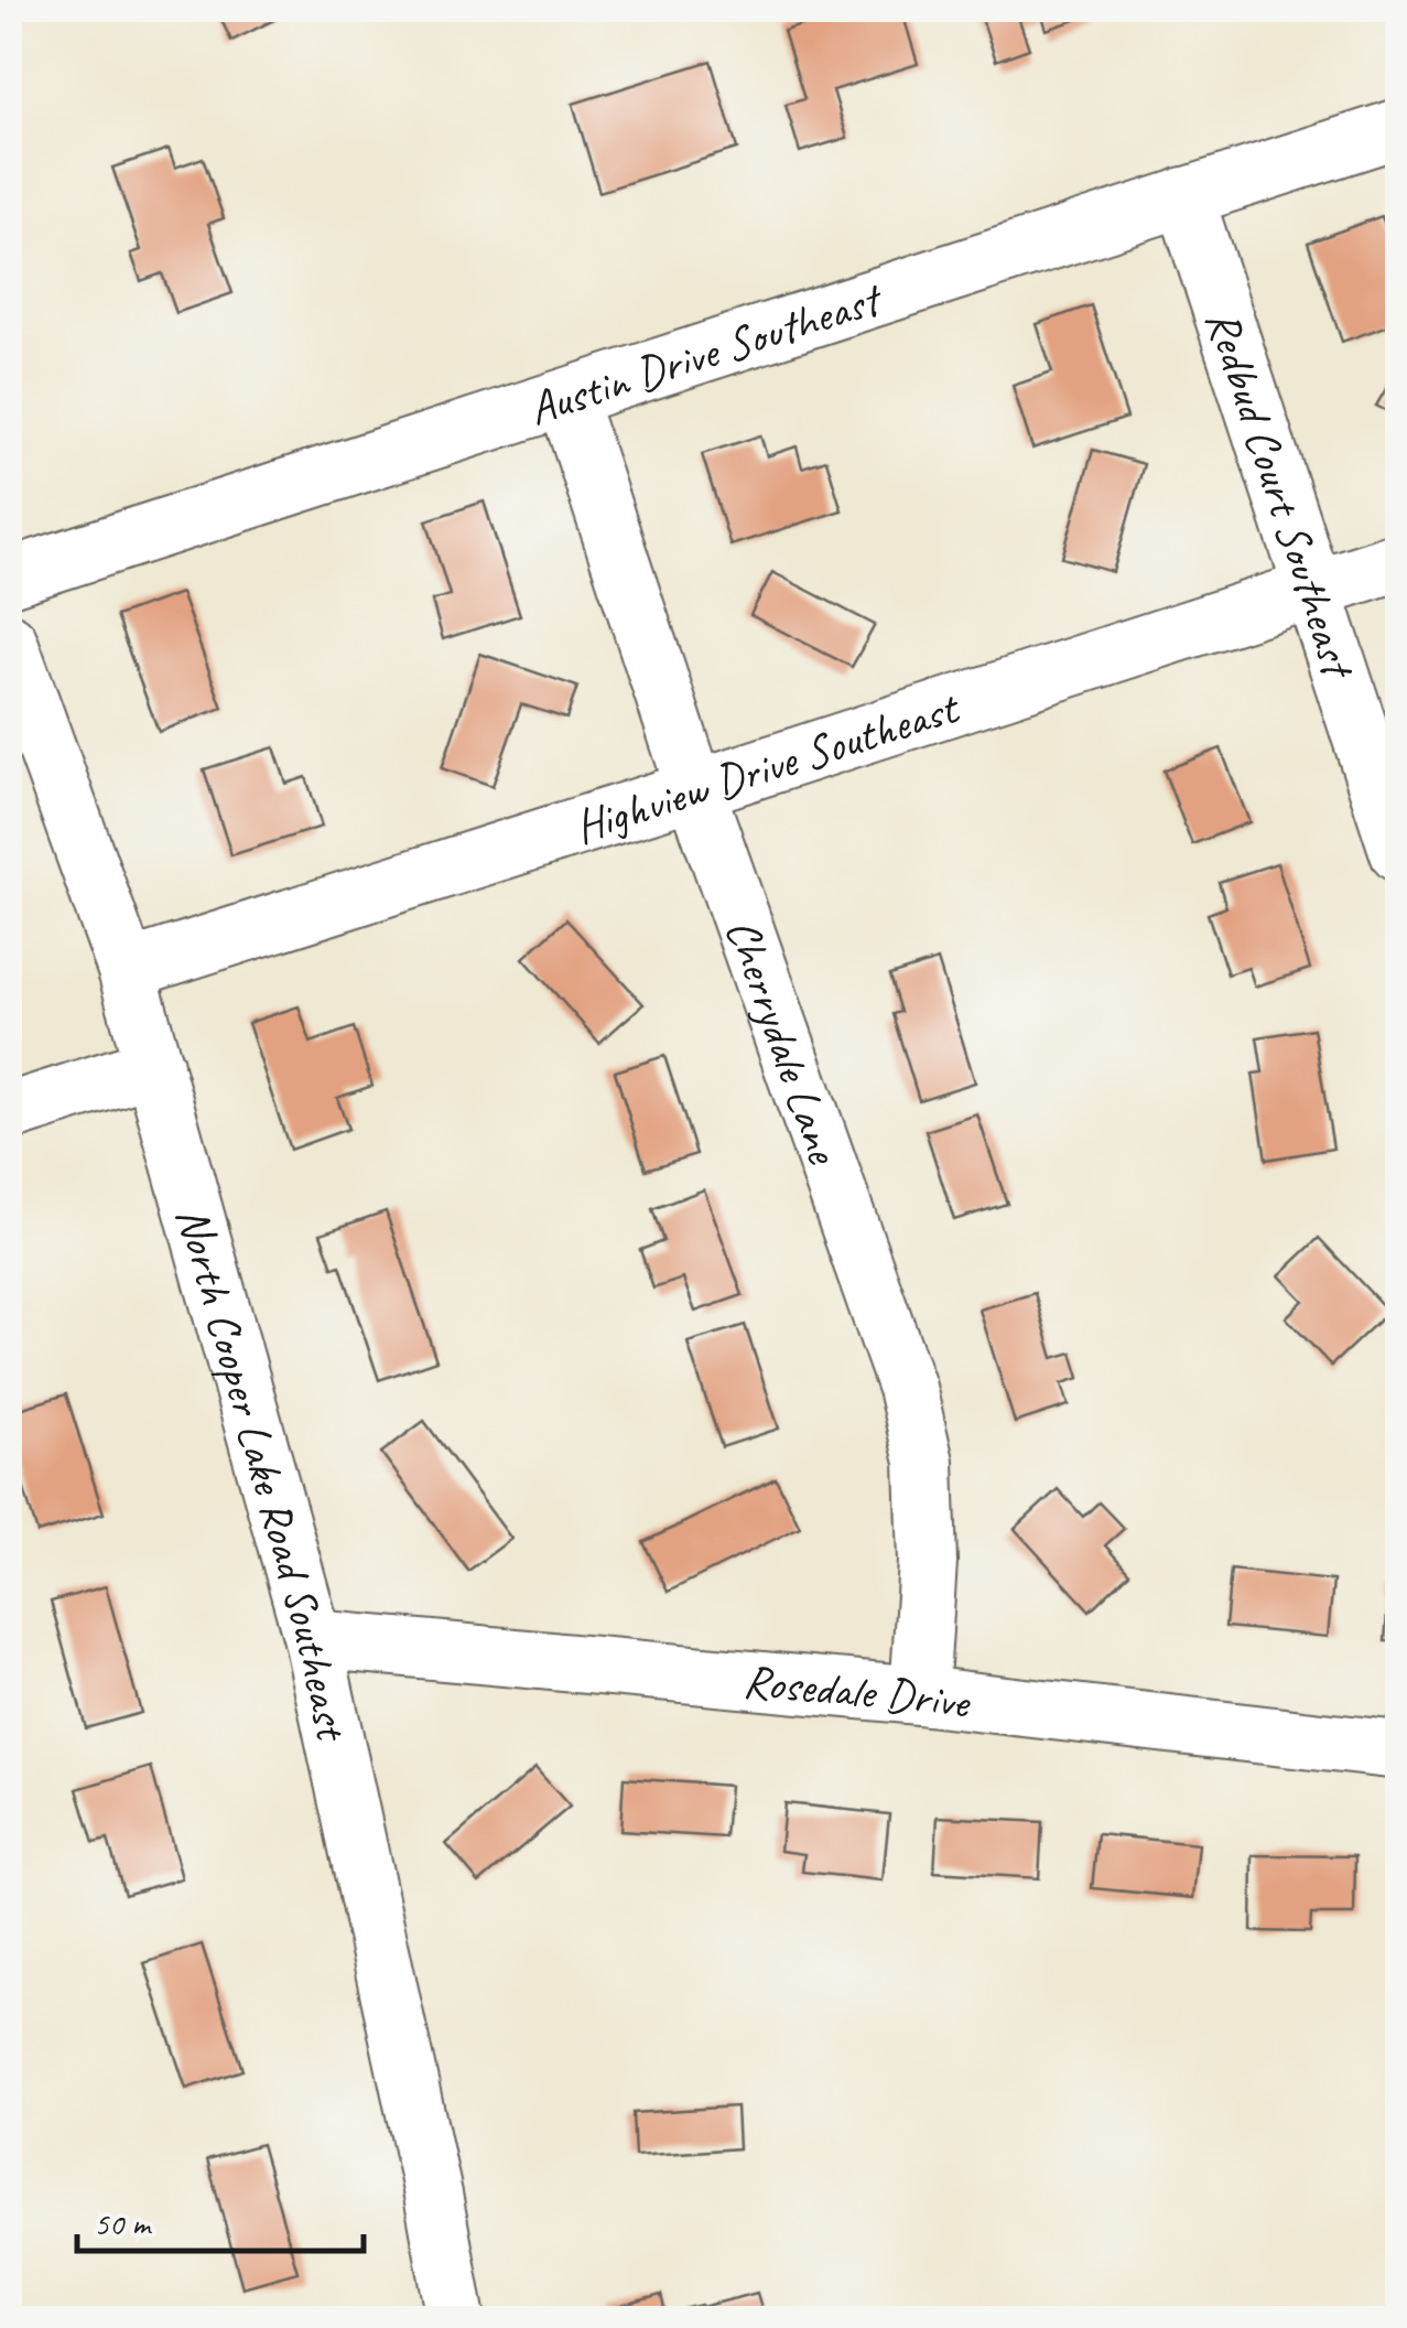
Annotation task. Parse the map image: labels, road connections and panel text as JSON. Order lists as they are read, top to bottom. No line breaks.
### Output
{"streets":{"street":["Austin Drive Southeast","Redbud Court Southeast","Highview Drive Southeast","Cherrydale Lane","North Cooper Lake Road Southeast","Rosedale Drive"]},"crossings":[["Austin Drive Southeast","Redbud Court Southeast"],["Austin Drive Southeast","Cherrydale Lane"],["Redbud Court Southeast","Highview Drive Southeast"],["Highview Drive Southeast","Cherrydale Lane"],["Highview Drive Southeast","North Cooper Lake Road Southeast"],["Cherrydale Lane","Rosedale Drive"],["North Cooper Lake Road Southeast","Rosedale Drive"]],"scale_bar":"50 m"}
